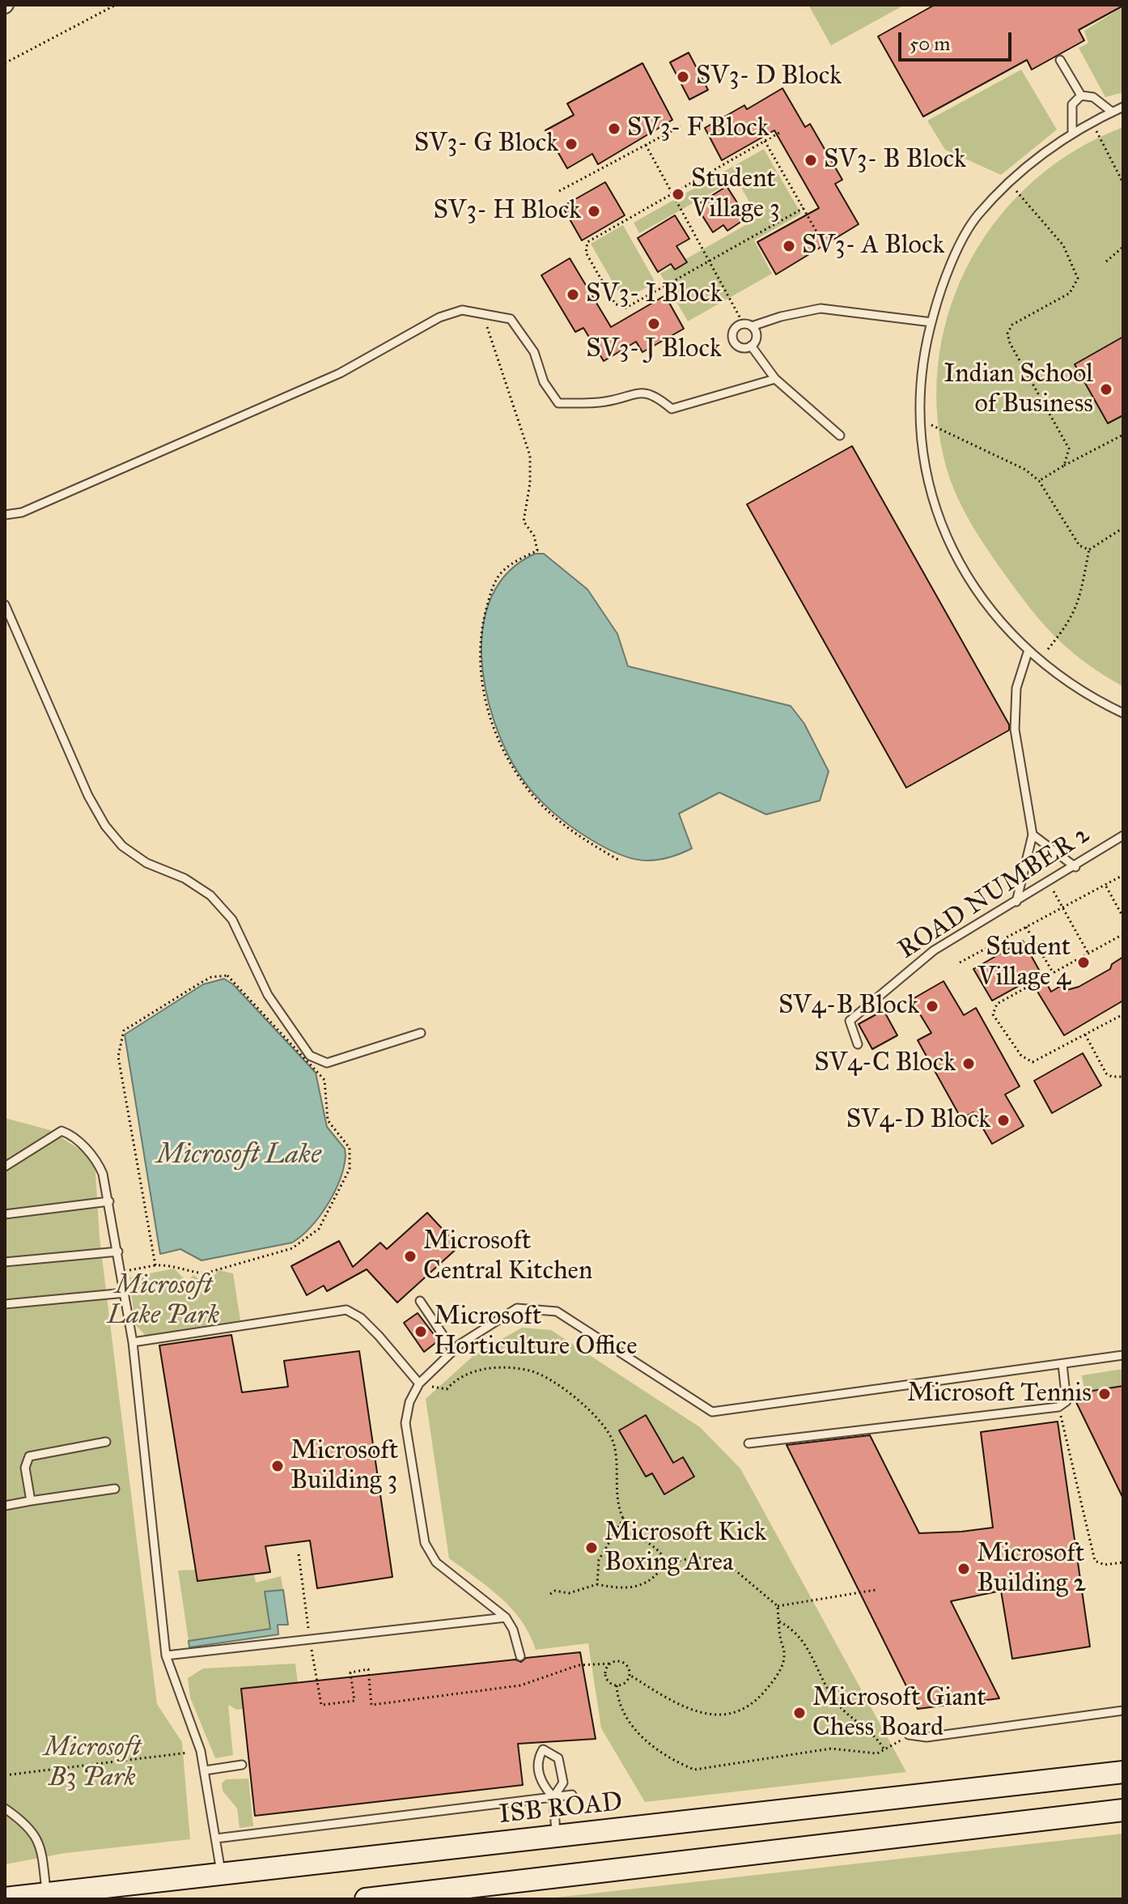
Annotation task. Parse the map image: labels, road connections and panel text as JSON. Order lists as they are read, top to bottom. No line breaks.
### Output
{"streets":{"main road":["ISB ROAD"],"lane":["ROAD NUMBER 2"]},"water":["Microsoft Lake"],"parks":["Microsoft Lake Park","Microsoft B3 Park"],"places":["SV3- D Block","SV3- F Block","SV3- G Block","SV3- B Block","Student Village 3","SV3- H Block","SV3- A Block","SV3- I Block","SV3- J Block","Indian School of Business","Student Village 4","SV4-B Block","SV4-C Block","SV4-D Block","Microsoft Central Kitchen","Microsoft Horticulture Office","Microsoft Tennis","Microsoft Building 3","Microsoft Kick Boxing Area","Microsoft Building 2","Microsoft Giant Chess Board"],"scale_bar":"50 m"}
